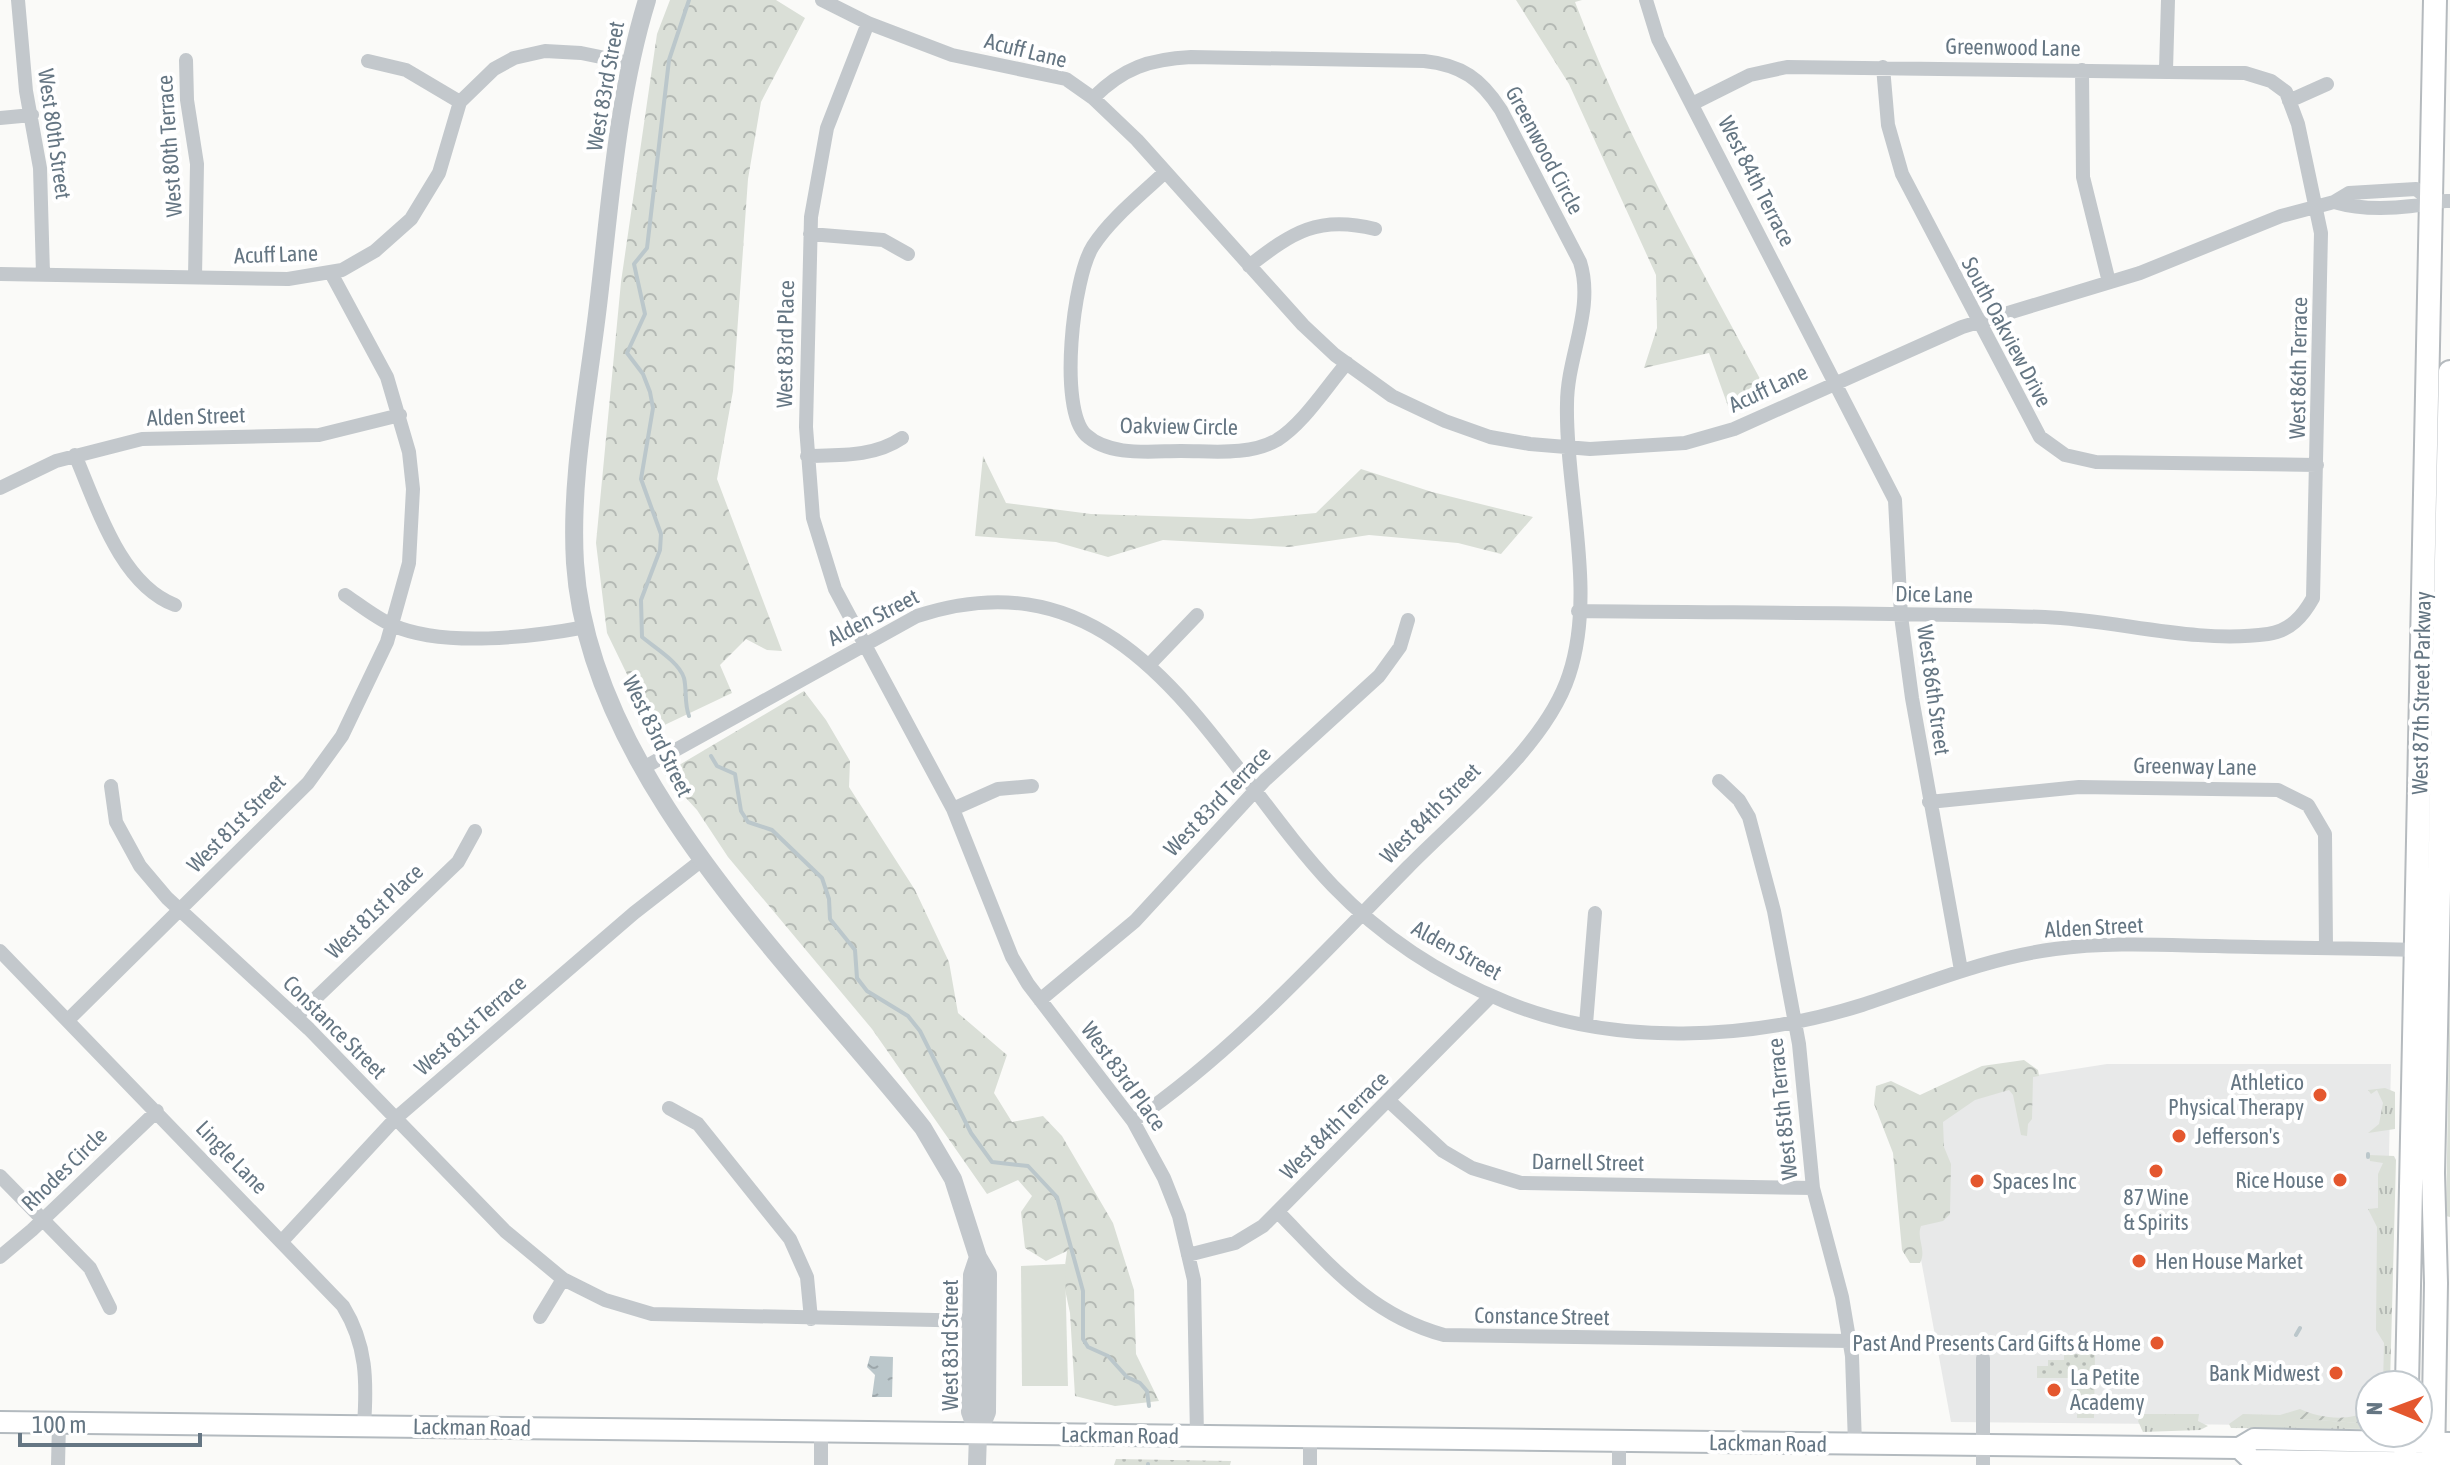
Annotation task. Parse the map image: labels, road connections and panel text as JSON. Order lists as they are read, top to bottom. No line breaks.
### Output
{"streets":{"main road":["West 87th Street Parkway","Lackman Road"],"street":["Greenwood Lane","Acuff Lane","West 83rd Street","West 80th Street","West 80th Terrace","Greenwood Circle","West 84th Terrace","South Oakview Drive","West 83rd Place","West 86th Terrace","Alden Street","Oakview Circle","Dice Lane","West 86th Street","Greenway Lane","West 83rd Terrace","West 84th Street","West 81st Street","West 81st Place","West 81st Terrace","Constance Street","West 85th Terrace","Lingle Lane","Darnell Street","Rhodes Circle"]},"crossings":[["Greenwood Lane","West 84th Terrace"],["Greenwood Lane","South Oakview Drive"],["Greenwood Lane","West 86th Terrace"],["Acuff Lane","West 83rd Street"],["Acuff Lane","West 80th Street"],["Acuff Lane","West 80th Terrace"],["Acuff Lane","Greenwood Circle"],["Acuff Lane","West 84th Terrace"],["Acuff Lane","South Oakview Drive"],["Acuff Lane","West 83rd Place"],["Acuff Lane","West 86th Terrace"],["Acuff Lane","Oakview Circle"],["Acuff Lane","West 86th Street"],["Acuff Lane","West 87th Street Parkway"],["Acuff Lane","West 84th Street"],["Acuff Lane","West 81st Street"],["West 83rd Street","Alden Street"],["West 83rd Street","West 81st Terrace"],["West 83rd Street","Constance Street"],["West 83rd Street","Lackman Road"],["Greenwood Circle","West 84th Street"],["West 84th Terrace","West 83rd Place"],["West 84th Terrace","Alden Street"],["West 84th Terrace","West 86th Street"],["West 84th Terrace","Constance Street"],["West 84th Terrace","Darnell Street"],["South Oakview Drive","West 86th Terrace"],["West 83rd Place","Alden Street"],["West 83rd Place","West 83rd Terrace"],["West 83rd Place","West 84th Street"],["West 83rd Place","Lackman Road"],["West 86th Terrace","Dice Lane"],["Alden Street","West 86th Street"],["Alden Street","West 87th Street Parkway"],["Alden Street","Greenway Lane"],["Alden Street","West 83rd Terrace"],["Alden Street","West 84th Street"],["Alden Street","West 81st Street"],["Alden Street","West 85th Terrace"],["Dice Lane","West 86th Street"],["Dice Lane","West 84th Street"],["West 86th Street","Greenway Lane"],["West 87th Street Parkway","Lackman Road"],["West 81st Street","Constance Street"],["West 81st Street","Lingle Lane"],["West 81st Place","Constance Street"],["West 81st Terrace","Constance Street"],["West 81st Terrace","Lingle Lane"],["Constance Street","West 85th Terrace"],["West 85th Terrace","Darnell Street"],["West 85th Terrace","Lackman Road"],["Lingle Lane","Rhodes Circle"],["Lingle Lane","Lackman Road"]],"places":["Athletico Physical Therapy","Jefferson's","87 Wine & Spirits","Rice House","Spaces Inc","Hen House Market","Past And Presents Card Gifts & Home","Bank Midwest","La Petite Academy"],"scale_bar":"100 m","north":"left"}
